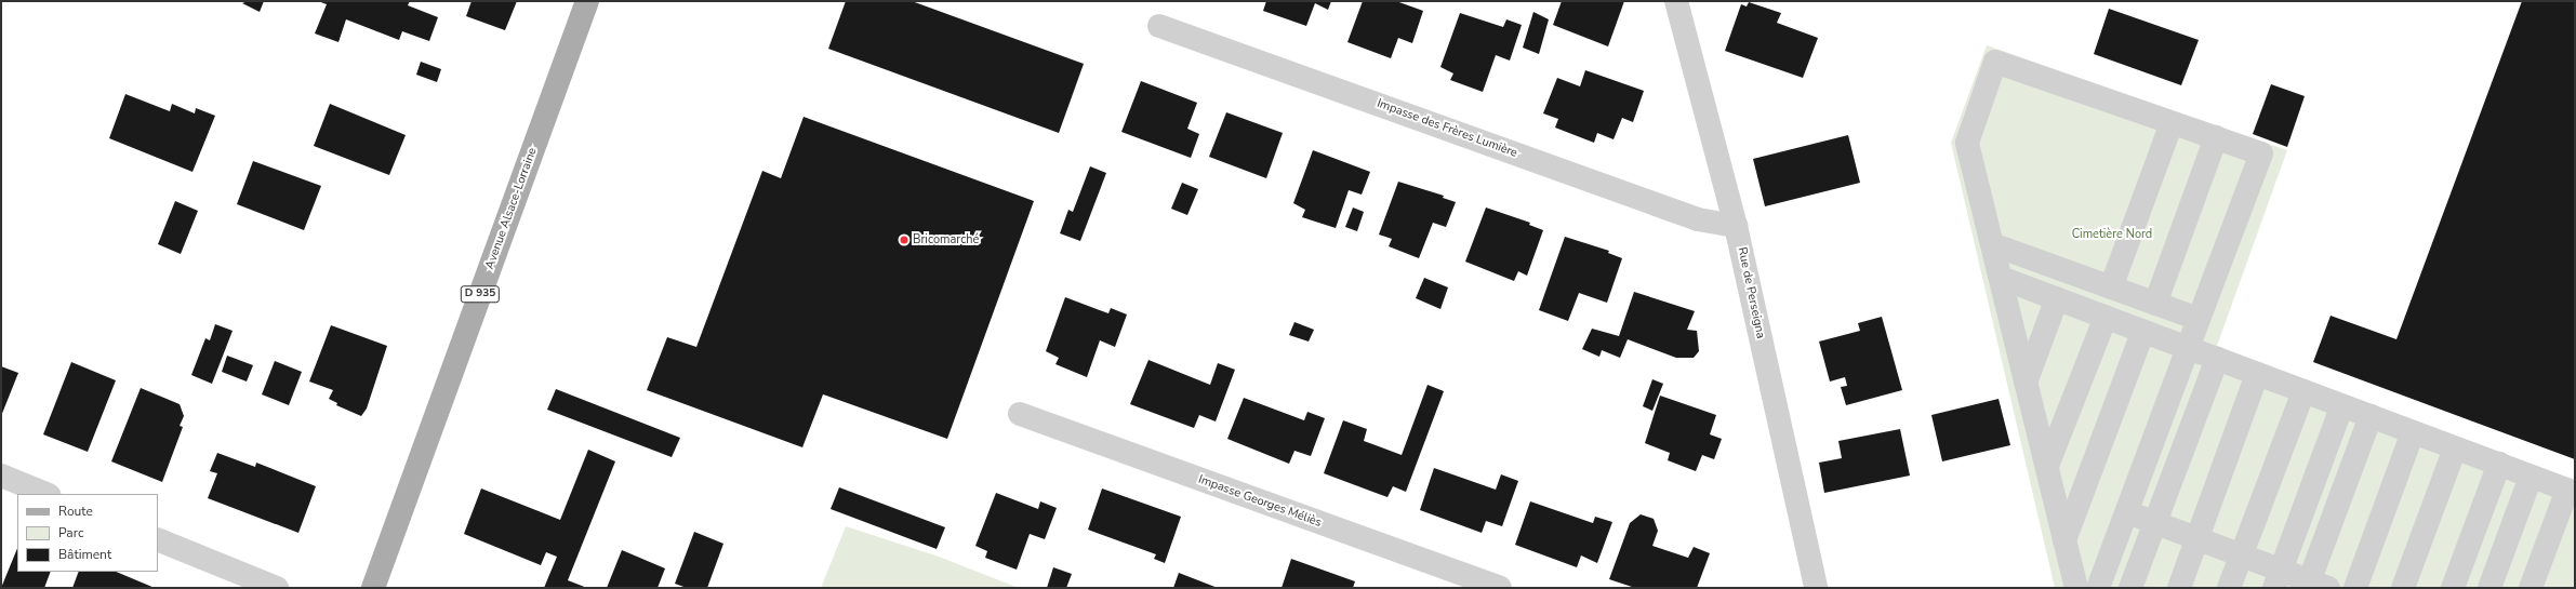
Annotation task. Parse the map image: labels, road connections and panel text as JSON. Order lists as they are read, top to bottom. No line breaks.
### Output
{"streets":{"main road":["Avenue Alsace-Lorraine","D 935"],"street":["Impasse des Frères Lumière","Rue de Perseigna","Impasse Georges Méliès"]},"crossings":[["Impasse des Frères Lumière","Rue de Perseigna"]],"parks":["Cimetière Nord"],"places":["Bricomarché"],"legend":["Route","Parc","Bâtiment"]}
